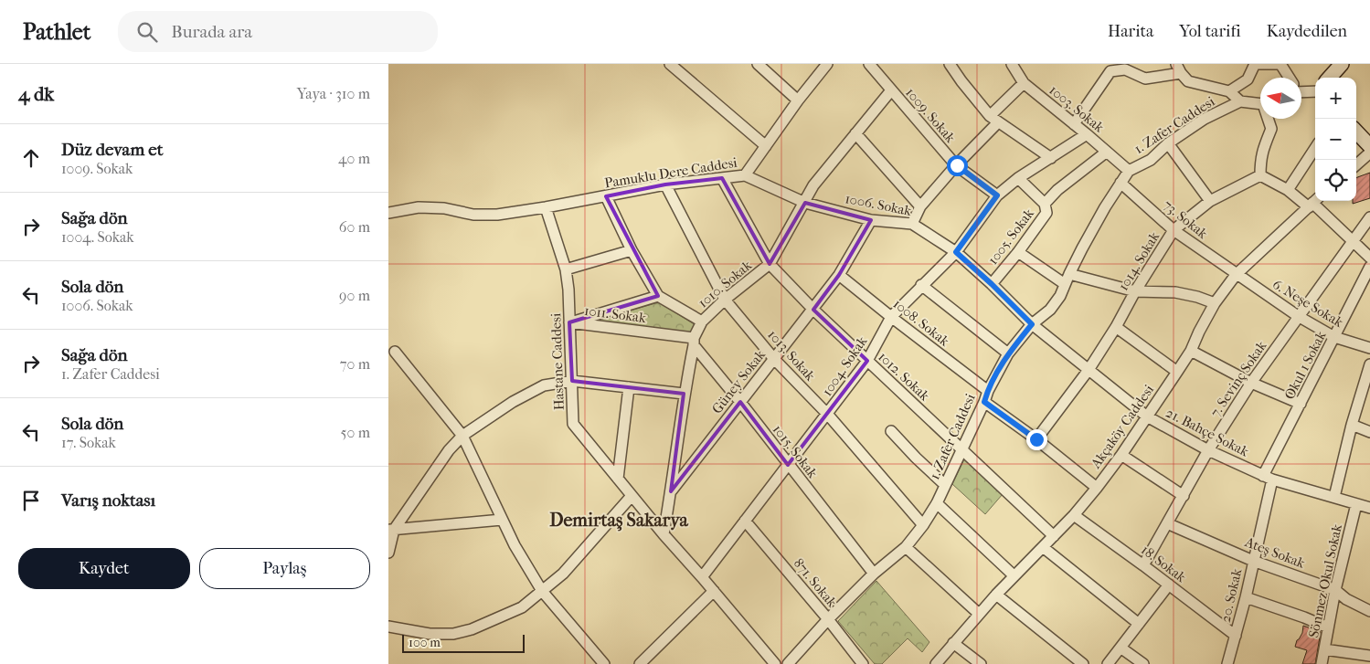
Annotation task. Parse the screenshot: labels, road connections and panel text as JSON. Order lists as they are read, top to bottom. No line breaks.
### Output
{"streets":{"street":["1003. Sokak","1009. Sokak","1. Zafer Caddesi","Pamuklu Dere Caddesi","1006. Sokak","73. Sokak","1005. Sokak","1014. Sokak","1010. Sokak","6. Neşe Sokak","1011. Sokak","1008. Sokak","1013. Sokak","Hastane Caddesi","Okul 1 Sokak","1004. Sokak","1012. Sokak","7. Sevinç Sokak","Güney Sokak","Akçaköy Caddesi","21. Bahçe Sokak","1015. Sokak","Ateş Sokak","18. Sokak","Sönmez Okul Sokak","871. Sokak","20. Sokak"]},"crossings":[["1003. Sokak","1. Zafer Caddesi"],["1003. Sokak","1005. Sokak"],["1003. Sokak","1004. Sokak"],["1009. Sokak","1010. Sokak"],["1009. Sokak","1004. Sokak"],["1. Zafer Caddesi","1006. Sokak"],["1. Zafer Caddesi","73. Sokak"],["1. Zafer Caddesi","1008. Sokak"],["1. Zafer Caddesi","1013. Sokak"],["1. Zafer Caddesi","1012. Sokak"],["1. Zafer Caddesi","21. Bahçe Sokak"],["1. Zafer Caddesi","1015. Sokak"],["1. Zafer Caddesi","871. Sokak"],["Pamuklu Dere Caddesi","1006. Sokak"],["Pamuklu Dere Caddesi","1013. Sokak"],["Pamuklu Dere Caddesi","Hastane Caddesi"],["Pamuklu Dere Caddesi","1012. Sokak"],["1006. Sokak","1005. Sokak"],["1006. Sokak","1010. Sokak"],["1006. Sokak","1004. Sokak"],["1006. Sokak","Güney Sokak"],["1006. Sokak","21. Bahçe Sokak"],["73. Sokak","1014. Sokak"],["73. Sokak","6. Neşe Sokak"],["73. Sokak","Akçaköy Caddesi"],["1014. Sokak","21. Bahçe Sokak"],["1010. Sokak","1011. Sokak"],["1010. Sokak","1013. Sokak"],["1010. Sokak","Hastane Caddesi"],["1010. Sokak","1012. Sokak"],["1010. Sokak","Güney Sokak"],["1010. Sokak","1015. Sokak"],["6. Neşe Sokak","Okul 1 Sokak"],["6. Neşe Sokak","7. Sevinç Sokak"],["6. Neşe Sokak","Akçaköy Caddesi"],["1011. Sokak","Hastane Caddesi"],["1011. Sokak","1015. Sokak"],["1008. Sokak","1004. Sokak"],["1008. Sokak","Güney Sokak"],["1013. Sokak","1004. Sokak"],["1013. Sokak","Güney Sokak"],["Hastane Caddesi","1004. Sokak"],["Okul 1 Sokak","21. Bahçe Sokak"],["Okul 1 Sokak","20. Sokak"],["1004. Sokak","1012. Sokak"],["1004. Sokak","1015. Sokak"],["1004. Sokak","871. Sokak"],["1012. Sokak","Güney Sokak"],["1012. Sokak","Akçaköy Caddesi"],["7. Sevinç Sokak","21. Bahçe Sokak"],["7. Sevinç Sokak","Ateş Sokak"],["7. Sevinç Sokak","18. Sokak"],["Güney Sokak","1015. Sokak"],["Akçaköy Caddesi","21. Bahçe Sokak"],["Akçaköy Caddesi","18. Sokak"],["21. Bahçe Sokak","Sönmez Okul Sokak"],["21. Bahçe Sokak","20. Sokak"],["Ateş Sokak","Sönmez Okul Sokak"],["Ateş Sokak","20. Sokak"],["18. Sokak","20. Sokak"]],"districts":["Demirtaş Sakarya"],"scale_bar":"100 m","north":"left","page":{"header":"Pathlet","search":"Burada ara","nav":["Harita","Yol tarifi","Kaydedilen"],"heading":["4 dk","Yaya · 310 m"],"map_buttons":["+","−"],"list":[["Düz devam et","1009. Sokak","40 m"],["Sağa dön","1004. Sokak","60 m"],["Sola dön","1006. Sokak","90 m"],["Sağa dön","1. Zafer Caddesi","70 m"],["Sola dön","17. Sokak","50 m"],"Varış noktası"],"buttons":["Kaydet","Paylaş"],"scale":"100 m"}}
